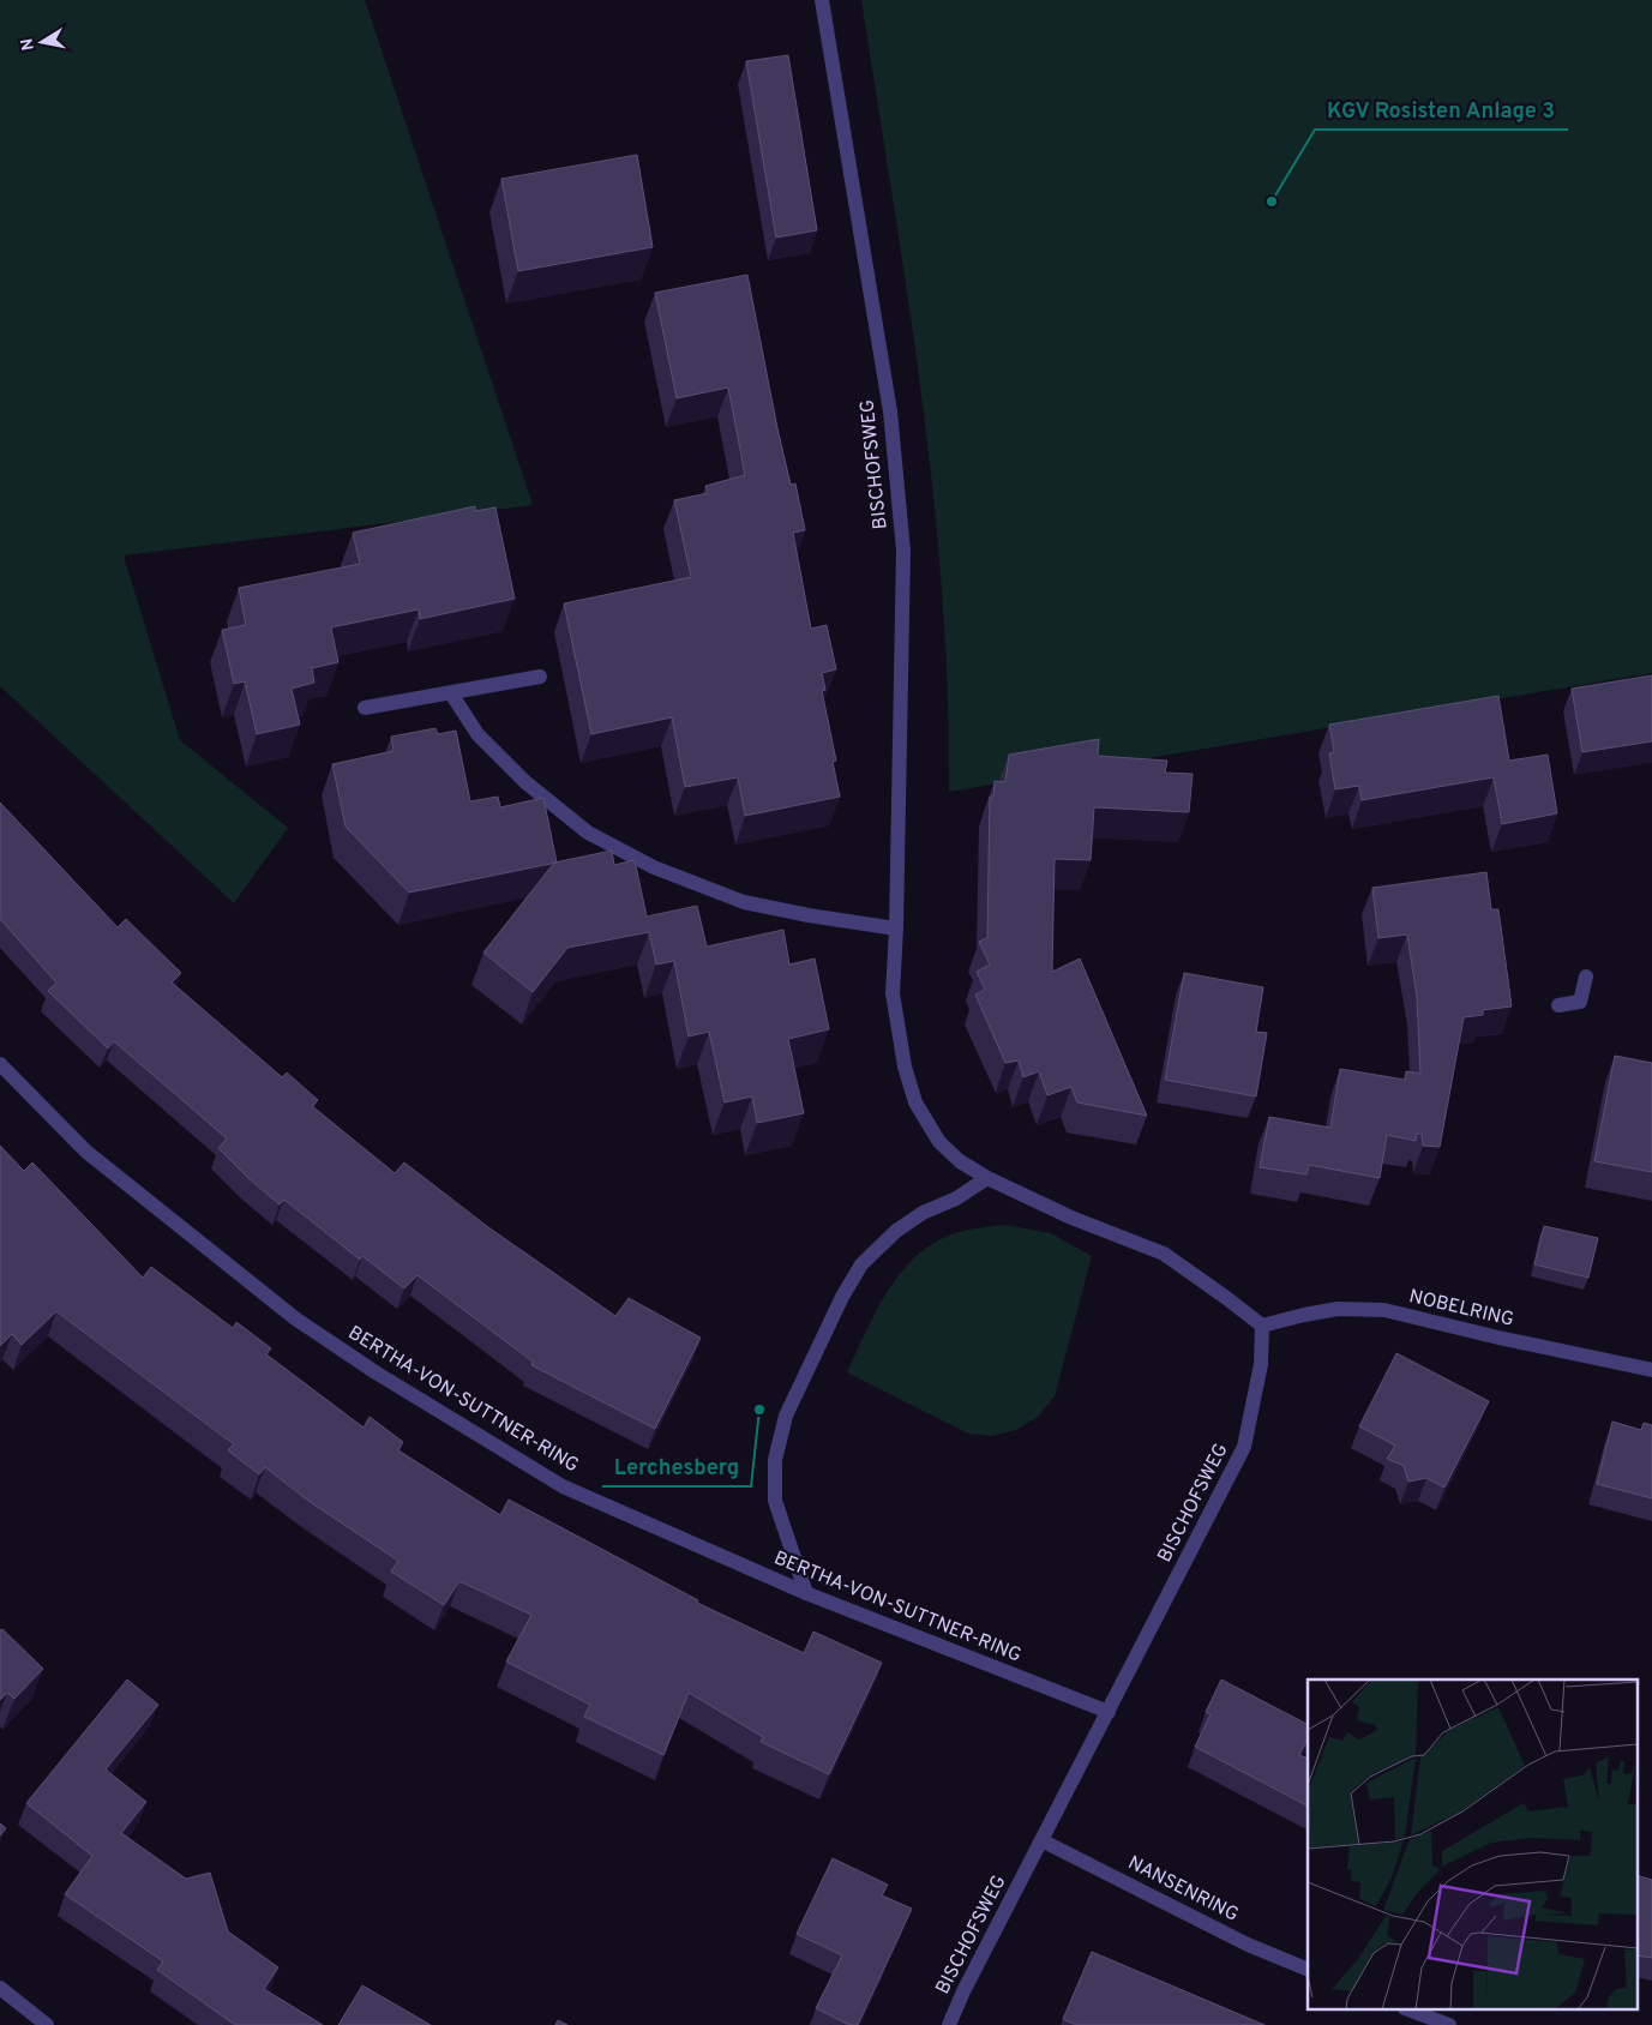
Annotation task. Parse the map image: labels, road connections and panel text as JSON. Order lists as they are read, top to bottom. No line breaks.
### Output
{"streets":{"street":["BISCHOFSWEG","NOBELRING","BERTHA-VON-SUTTNER-RING","NANSENRING"]},"crossings":[["BISCHOFSWEG","NOBELRING"],["BISCHOFSWEG","BERTHA-VON-SUTTNER-RING"],["BISCHOFSWEG","NANSENRING"]],"places":["KGV Rosisten Anlage 3","Lerchesberg"],"north":"left"}
